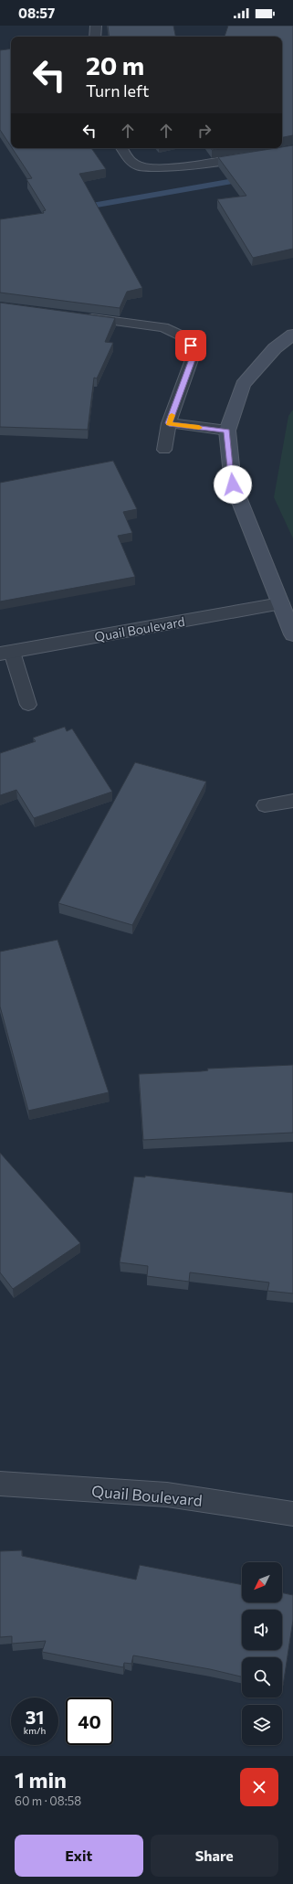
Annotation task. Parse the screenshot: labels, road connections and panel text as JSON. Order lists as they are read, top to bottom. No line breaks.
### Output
{"streets":{"street":["Quail Boulevard"]},"north":"bottom left","page":{"status":"08:57","turn":["20 m","Turn left"],"speed":"31 km/h","limit":"40","heading":["1 min","60 m · 08:58"],"buttons":["Exit","Share"]}}
